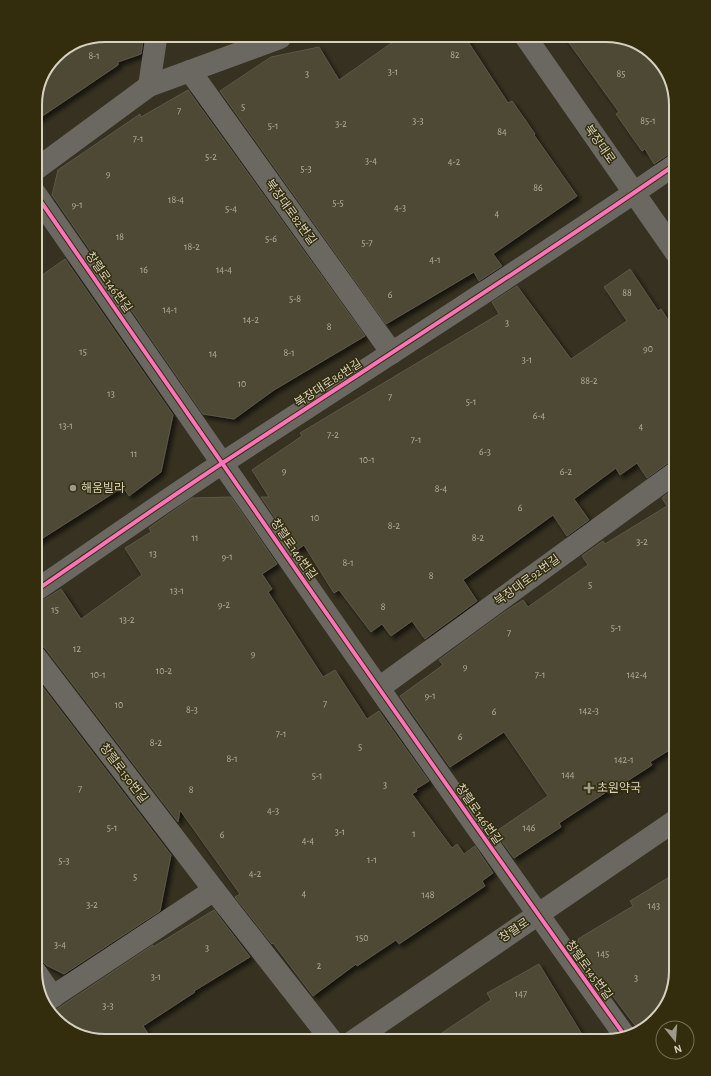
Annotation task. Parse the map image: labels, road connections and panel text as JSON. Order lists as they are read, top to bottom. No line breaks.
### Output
{"streets":{"street":["북장대로","북장대로82번길","창렬로146번길","북장대로86번길","북장대로92번길","창렬로150번길","창렬로","창렬로145번길"]},"crossings":[["북장대로","북장대로86번길"],["북장대로82번길","북장대로86번길"],["창렬로146번길","북장대로86번길"],["창렬로146번길","북장대로92번길"],["창렬로146번길","창렬로"],["창렬로146번길","창렬로145번길"],["창렬로","창렬로145번길"]],"places":{"other":["해움빌라"],"health":["초원약국"]},"house_numbers":["82","8-1","3-1","3","85","5","7","3-3","85-1","3-2","5-1","84","7-1","5-2","3-4","4-2","5-3","9","86","18-4","5-5","9-1","4-3","5-4","4","18","5-6","5-7","18-2","4-1","16","14-4","88","6","5-8","14-1","14-2","3","8","90","15","8-1","14","3-1","88-2","10","13","7","5-1","6-4","13-1","4","7-2","7-1","6-3","11","10-1","9","6-2","8-4","6","10","8-2","11","8-2","3-2","13","9-1","8-1","8","5","13-1","9-2","8","15","13-2","5-1","7","12","9","9","10-2","10-1","7-1","142-4","9-1","7","10","8-3","142-3","6","7-1","6","8-2","5","8-1","142-1","144","5-1","3","7","8","4-3","5-1","146","3-1","1","6","4-4","1-1","5-3","4-2","5","4","148","3-2","143","150","3-4","3","145","2","3-1","3","147","3-3"],"north":"bottom"}
